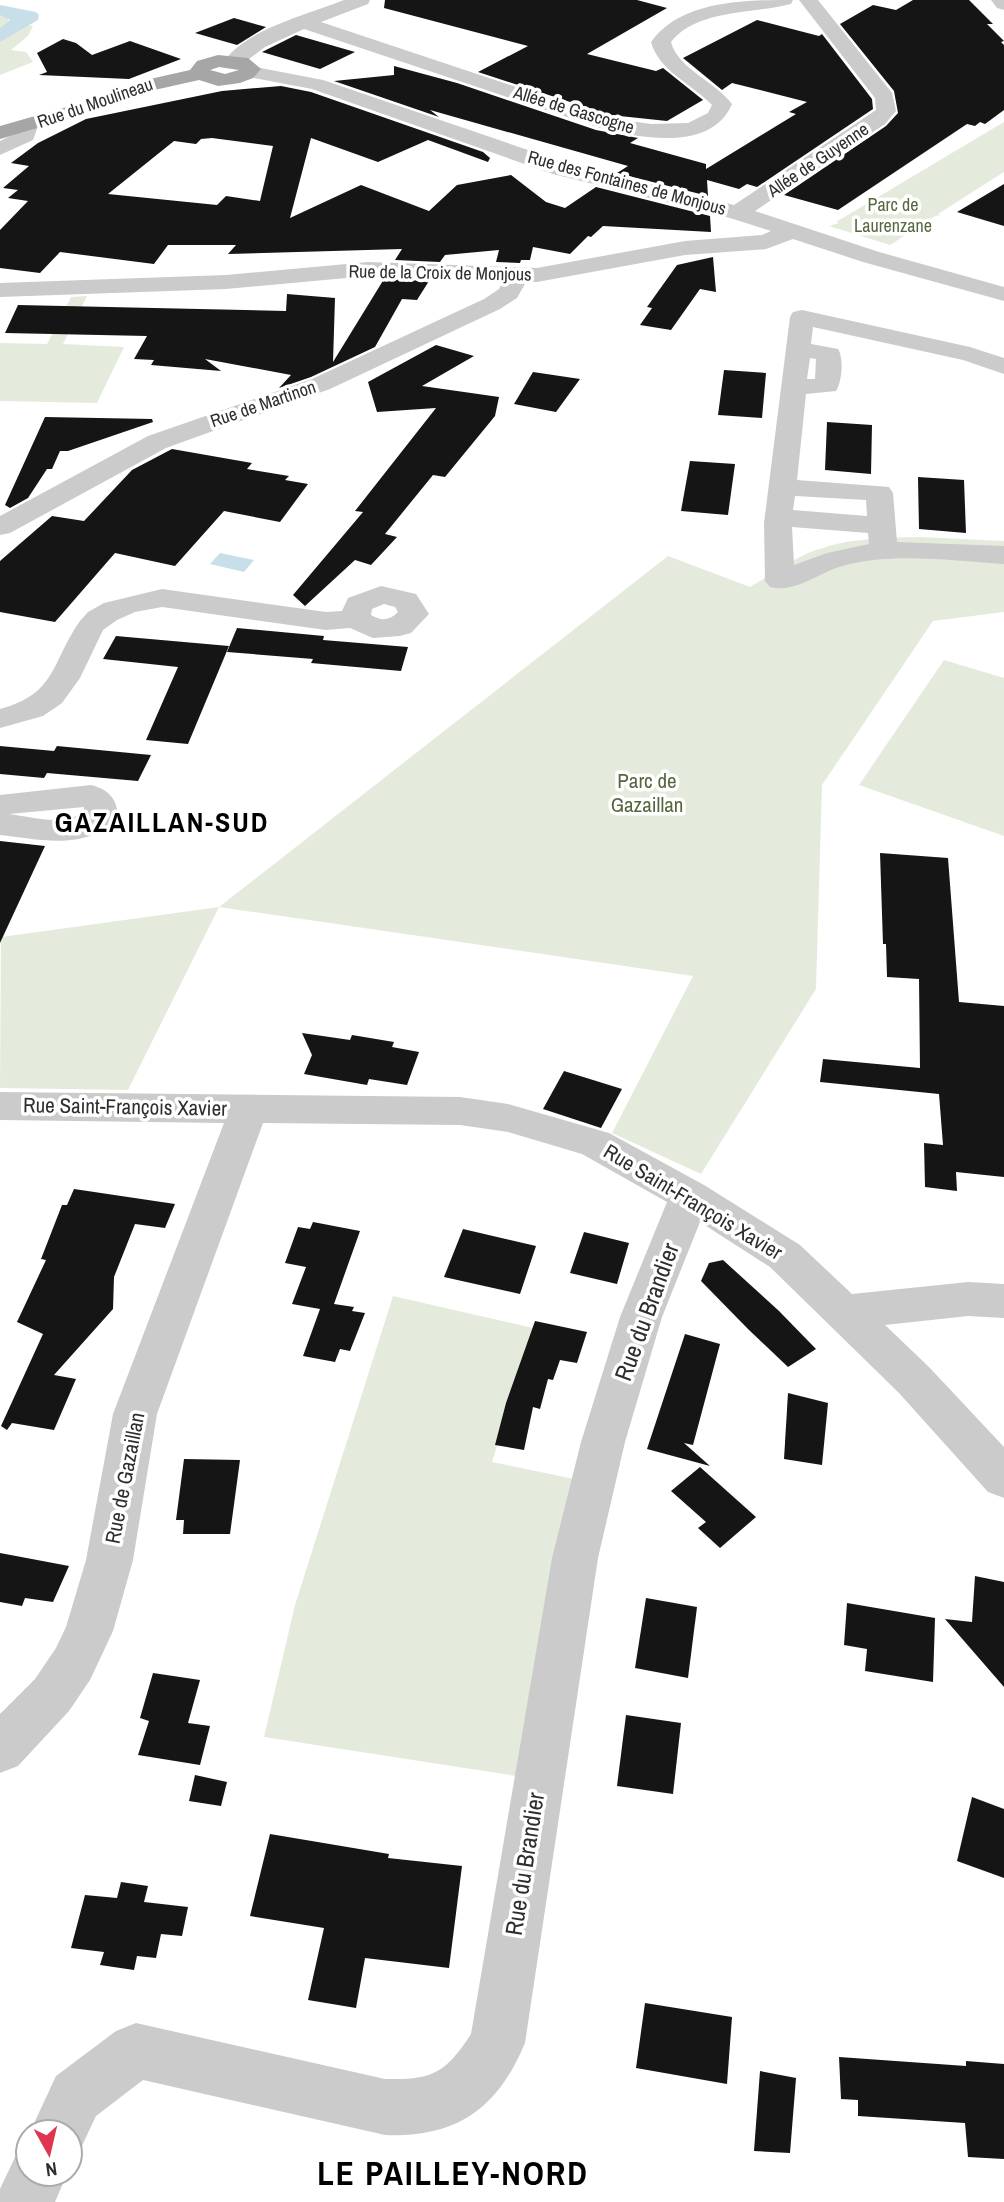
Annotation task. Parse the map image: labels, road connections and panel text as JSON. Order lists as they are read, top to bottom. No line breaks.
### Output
{"streets":{"main road":["Rue du Moulineau"],"street":["Allée de Gascogne","Allée de Guyenne","Rue des Fontaines de Monjous","Rue de la Croix de Monjous","Rue de Martinon","Rue Saint-François Xavier","Rue du Brandier","Rue de Gazaillan"]},"crossings":[["Rue du Moulineau","Allée de Gascogne"],["Rue du Moulineau","Rue des Fontaines de Monjous"],["Allée de Gascogne","Allée de Guyenne"],["Allée de Gascogne","Rue des Fontaines de Monjous"],["Allée de Guyenne","Rue des Fontaines de Monjous"],["Rue des Fontaines de Monjous","Rue de la Croix de Monjous"],["Rue de la Croix de Monjous","Rue de Martinon"],["Rue Saint-François Xavier","Rue du Brandier"],["Rue Saint-François Xavier","Rue de Gazaillan"]],"districts":["GAZAILLAN-SUD","LE PAILLEY-NORD"],"parks":["Parc de Laurenzane","Parc de Gazaillan"],"north":"bottom"}
